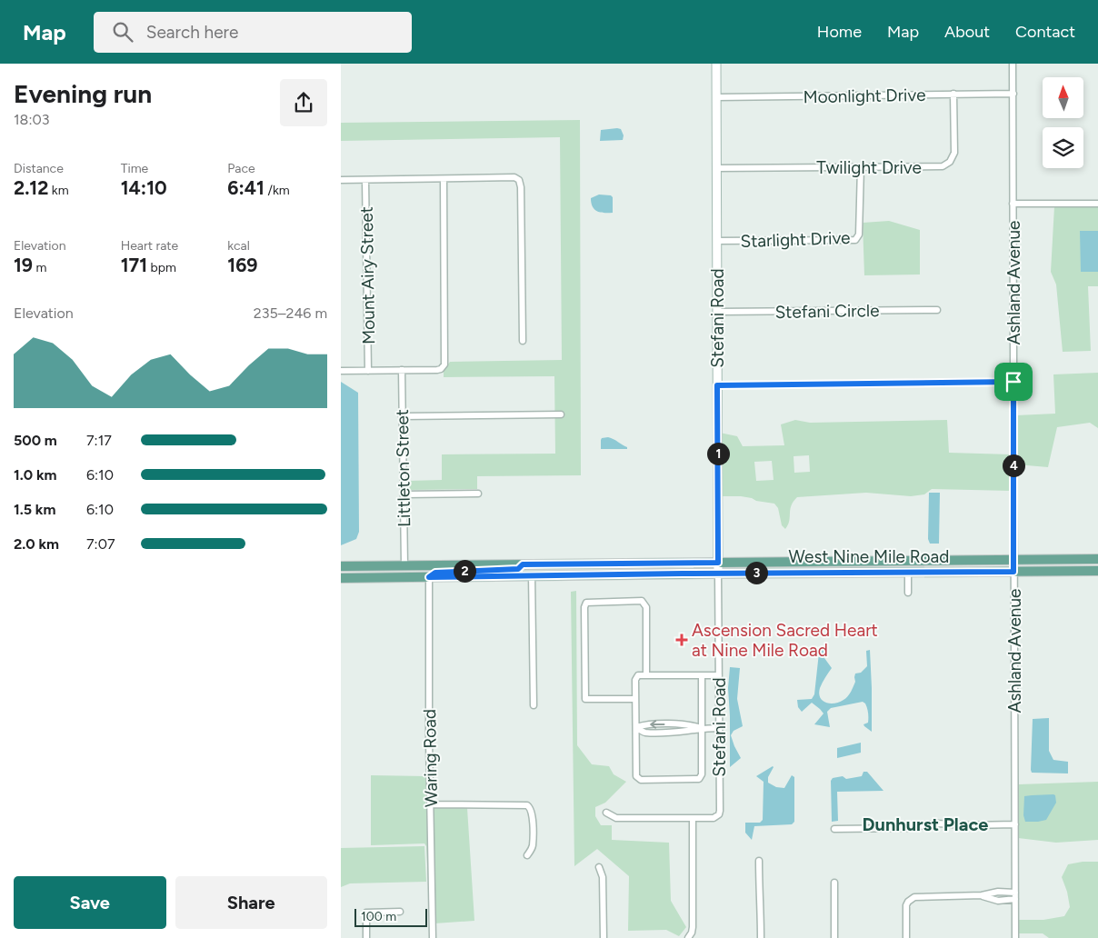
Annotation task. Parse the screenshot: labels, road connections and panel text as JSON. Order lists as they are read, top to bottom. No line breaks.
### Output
{"streets":{"main road":["West Nine Mile Road"],"street":["Moonlight Drive","Twilight Drive","Starlight Drive","Mount Airy Street","Ashland Avenue","Stefani Circle","Stefani Road","Littleton Street","Waring Road"]},"crossings":[["Moonlight Drive","Twilight Drive"],["Moonlight Drive","Ashland Avenue"],["Moonlight Drive","Stefani Road"],["Twilight Drive","Starlight Drive"],["Twilight Drive","Stefani Road"],["Starlight Drive","Stefani Road"],["Ashland Avenue","West Nine Mile Road"],["Stefani Circle","Stefani Road"],["Stefani Road","West Nine Mile Road"],["Littleton Street","West Nine Mile Road"],["West Nine Mile Road","Waring Road"]],"districts":["Dunhurst Place"],"places":{"health":["Ascension Sacred Heart at Nine Mile Road"]},"scale_bar":"100 m","north":"top","page":{"header":"Map","search":"Search here","nav":["Home","Map","About","Contact"],"heading":["Evening run","18:03"],"stats":[["Distance","2.12 km"],["Time","14:10"],["Pace","6:41 /km"],["Elevation","19 m"],["Heart rate","171 bpm"],["kcal","169"]],"chart":["Elevation","235–246 m"],"list":[{"name":"500 m","note":"7:17"},{"name":"1.0 km","note":"6:10"},{"name":"1.5 km","note":"6:10"},{"name":"2.0 km","note":"7:07"}],"pins":["1","4","2","3"],"buttons":["Save","Share"],"scale":"100 m"}}
